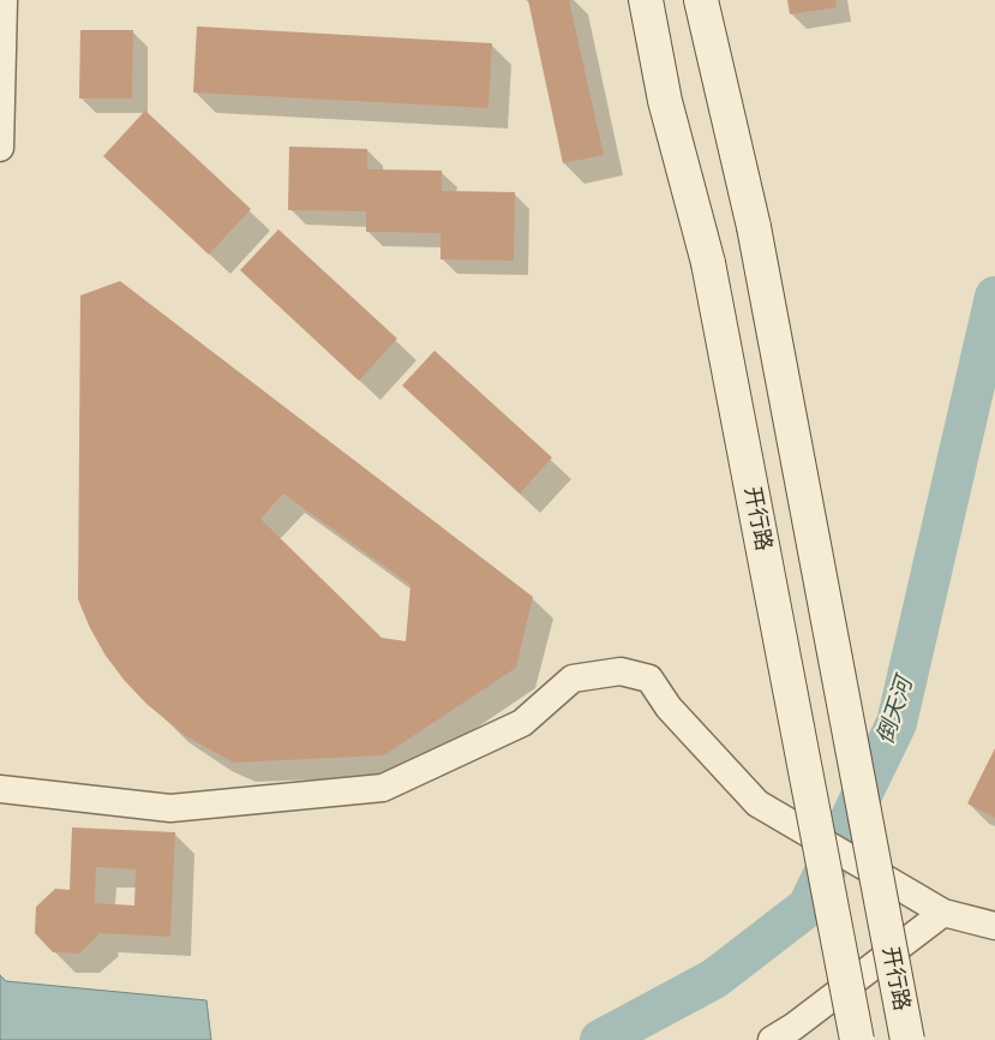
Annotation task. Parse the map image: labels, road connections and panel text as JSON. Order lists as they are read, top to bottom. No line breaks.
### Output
{"streets":{"main road":["开行路"]},"water":["倒天河"]}
